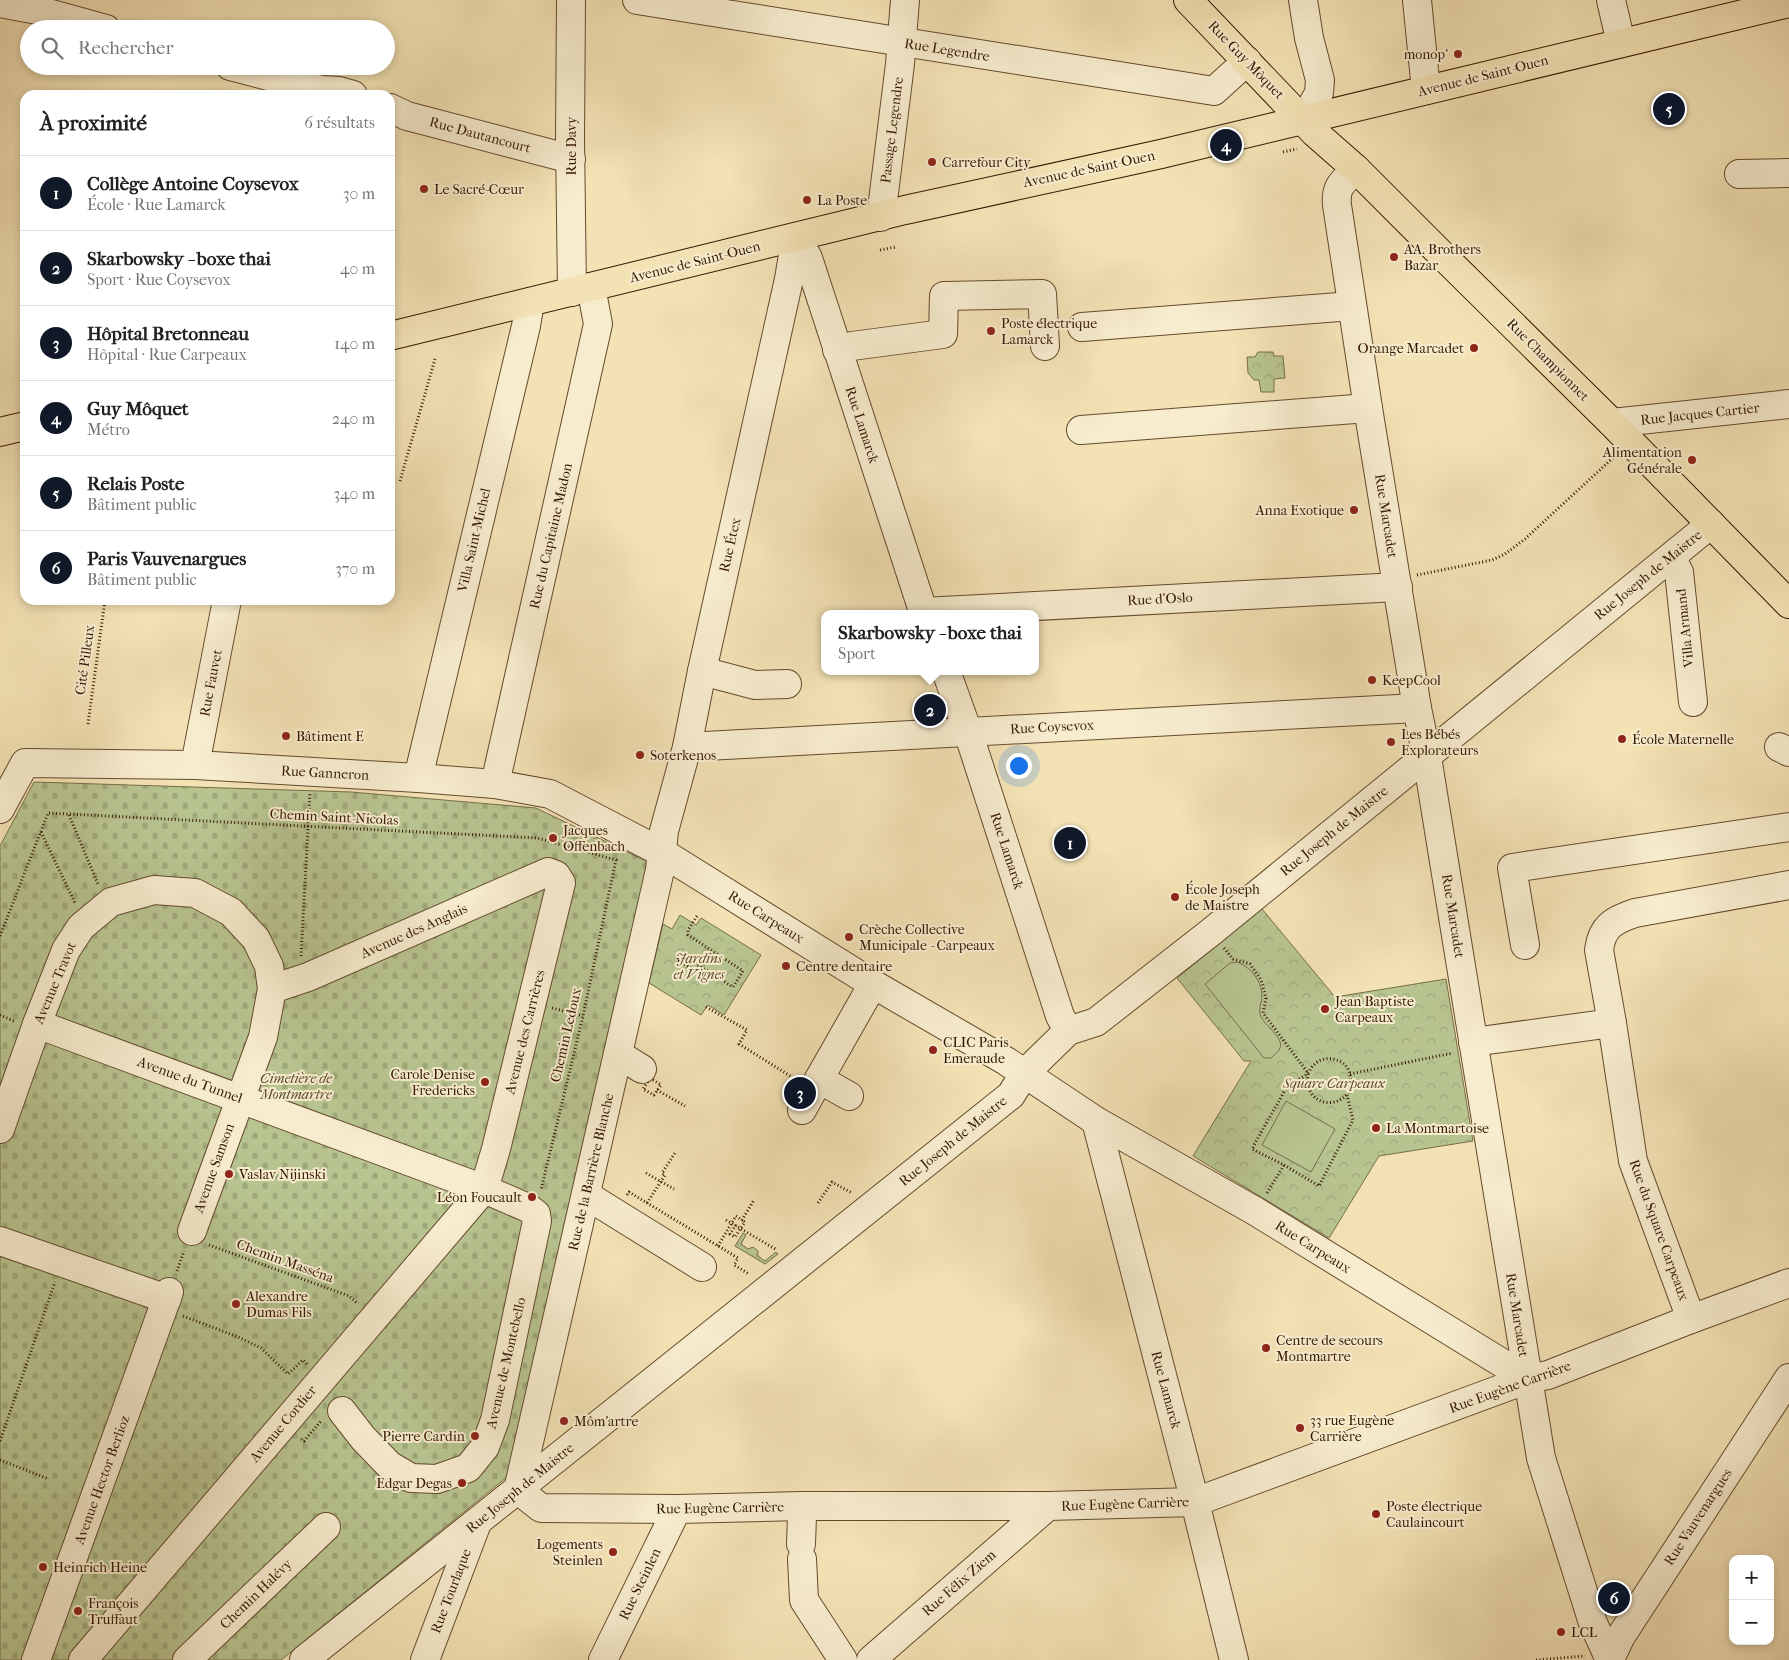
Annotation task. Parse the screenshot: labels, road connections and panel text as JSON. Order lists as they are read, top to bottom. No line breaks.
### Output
{"streets":{"main road":["Rue Guy Môquet","Avenue de Saint-Ouen","Rue Championnet"],"street":["Rue Legendre","Passage Legendre","Rue Dautancourt","Rue Davy","Rue Jacques Cartier","Rue Lamarck","Rue Marcadet","Rue du Capitaine Madon","Villa Saint-Michel","Rue Étex","Rue Joseph de Maistre","Rue d'Oslo","Villa Armand","Rue Fauvet","Rue Coysevox","Rue Ganneron","Rue Carpeaux","Avenue des Anglais","Avenue Travot","Avenue des Carrières","Avenue du Tunnel","Avenue Samson","Rue de la Barrière Blanche","Rue du Square Carpeaux","Avenue de Montebello","Rue Eugène Carrière","Avenue Cordier","Avenue Hector Berlioz","Rue Vauvenargues","Rue Félix Ziem","Rue Steinlen","Rue Tourlaque","Chemin Halévy"],"path":["Cité Pilleux","Chemin Saint-Nicolas","Chemin Ledoux","Chemin Masséna"]},"crossings":[["Rue Legendre","Rue Guy Môquet"],["Rue Legendre","Passage Legendre"],["Rue Guy Môquet","Avenue de Saint-Ouen"],["Rue Guy Môquet","Rue Championnet"],["Avenue de Saint-Ouen","Passage Legendre"],["Avenue de Saint-Ouen","Rue Davy"],["Avenue de Saint-Ouen","Rue Championnet"],["Avenue de Saint-Ouen","Rue Lamarck"],["Avenue de Saint-Ouen","Rue du Capitaine Madon"],["Avenue de Saint-Ouen","Villa Saint-Michel"],["Avenue de Saint-Ouen","Rue Étex"],["Rue Dautancourt","Rue Davy"],["Rue Davy","Rue du Capitaine Madon"],["Rue Championnet","Rue Jacques Cartier"],["Rue Championnet","Rue Marcadet"],["Rue Championnet","Rue Joseph de Maistre"],["Rue Lamarck","Rue Étex"],["Rue Lamarck","Rue Joseph de Maistre"],["Rue Lamarck","Rue Coysevox"],["Rue Lamarck","Rue Carpeaux"],["Rue Lamarck","Rue Eugène Carrière"],["Rue Marcadet","Rue Joseph de Maistre"],["Rue Marcadet","Rue d'Oslo"],["Rue Marcadet","Rue Coysevox"],["Rue Marcadet","Rue Carpeaux"],["Rue Marcadet","Rue Eugène Carrière"],["Rue Marcadet","Rue Vauvenargues"],["Rue du Capitaine Madon","Rue Ganneron"],["Villa Saint-Michel","Rue Ganneron"],["Rue Étex","Rue Coysevox"],["Rue Étex","Rue Ganneron"],["Rue Étex","Rue Carpeaux"],["Rue Étex","Rue de la Barrière Blanche"],["Rue Joseph de Maistre","Villa Armand"],["Rue Joseph de Maistre","Rue Carpeaux"],["Rue Joseph de Maistre","Rue de la Barrière Blanche"],["Rue Joseph de Maistre","Rue Eugène Carrière"],["Rue Joseph de Maistre","Rue Tourlaque"],["Rue Fauvet","Rue Ganneron"],["Rue Ganneron","Rue Carpeaux"],["Rue Ganneron","Rue de la Barrière Blanche"],["Chemin Saint-Nicolas","Chemin Ledoux"],["Rue Carpeaux","Rue de la Barrière Blanche"],["Rue Carpeaux","Rue Eugène Carrière"],["Avenue des Anglais","Avenue des Carrières"],["Avenue des Anglais","Avenue Samson"],["Avenue Travot","Avenue du Tunnel"],["Avenue Travot","Avenue Samson"],["Avenue des Carrières","Avenue du Tunnel"],["Avenue des Carrières","Avenue Cordier"],["Chemin Ledoux","Avenue de Montebello"],["Avenue du Tunnel","Avenue Samson"],["Avenue du Tunnel","Avenue Cordier"],["Avenue Samson","Chemin Masséna"],["Avenue Samson","Avenue Hector Berlioz"],["Rue de la Barrière Blanche","Rue Eugène Carrière"],["Rue du Square Carpeaux","Rue Eugène Carrière"],["Chemin Masséna","Avenue Cordier"],["Rue Eugène Carrière","Rue Félix Ziem"],["Rue Eugène Carrière","Rue Steinlen"]],"parks":["Jardins et Vignes","Cimetière de Montmartre","Square Carpeaux"],"places":["monop'","Carrefour City","Le Sacré-Cœur","La Poste","AA. Brothers Bazar","Poste électrique Lamarck","Orange Marcadet","Alimentation Générale","Anna Exotique","KeepCool","Bâtiment E","École Maternelle","Les Bébés Explorateurs","Soterkenos","Jacques Offenbach","École Joseph de Maistre","Crèche Collective Municipale - Carpeaux","Centre dentaire","Jean Baptiste Carpeaux","CLIC Paris Emeraude","Carole Denise Fredericks","La Montmartoise","Vaslav Nijinski","Léon Foucault","Alexandre Dumas Fils","Centre de secours Montmartre","Môm'artre","33 rue Eugène Carrière","Pierre Cardin","Edgar Degas","Poste électrique Caulaincourt","Logements Steinlen","Heinrich Heine","François Truffaut","LCL"],"page":{"search":"Rechercher","heading":["À proximité","6 résultats"],"pins":["5","4","2","1","3","6"],"list":[{"mark":"1","name":"Collège Antoine Coysevox","note":"École · Rue Lamarck","value":"30 m"},{"mark":"2","name":"Skarbowsky - boxe thai","note":"Sport · Rue Coysevox","value":"40 m"},{"mark":"3","name":"Hôpital Bretonneau","note":"Hôpital · Rue Carpeaux","value":"140 m"},{"mark":"4","name":"Guy Môquet","note":"Métro","value":"240 m"},{"mark":"5","name":"Relais Poste","note":"Bâtiment public","value":"340 m"},{"mark":"6","name":"Paris Vauvenargues","note":"Bâtiment public","value":"370 m"}],"popup":["Skarbowsky - boxe thai","Sport"],"map_buttons":["+","−"]}}
